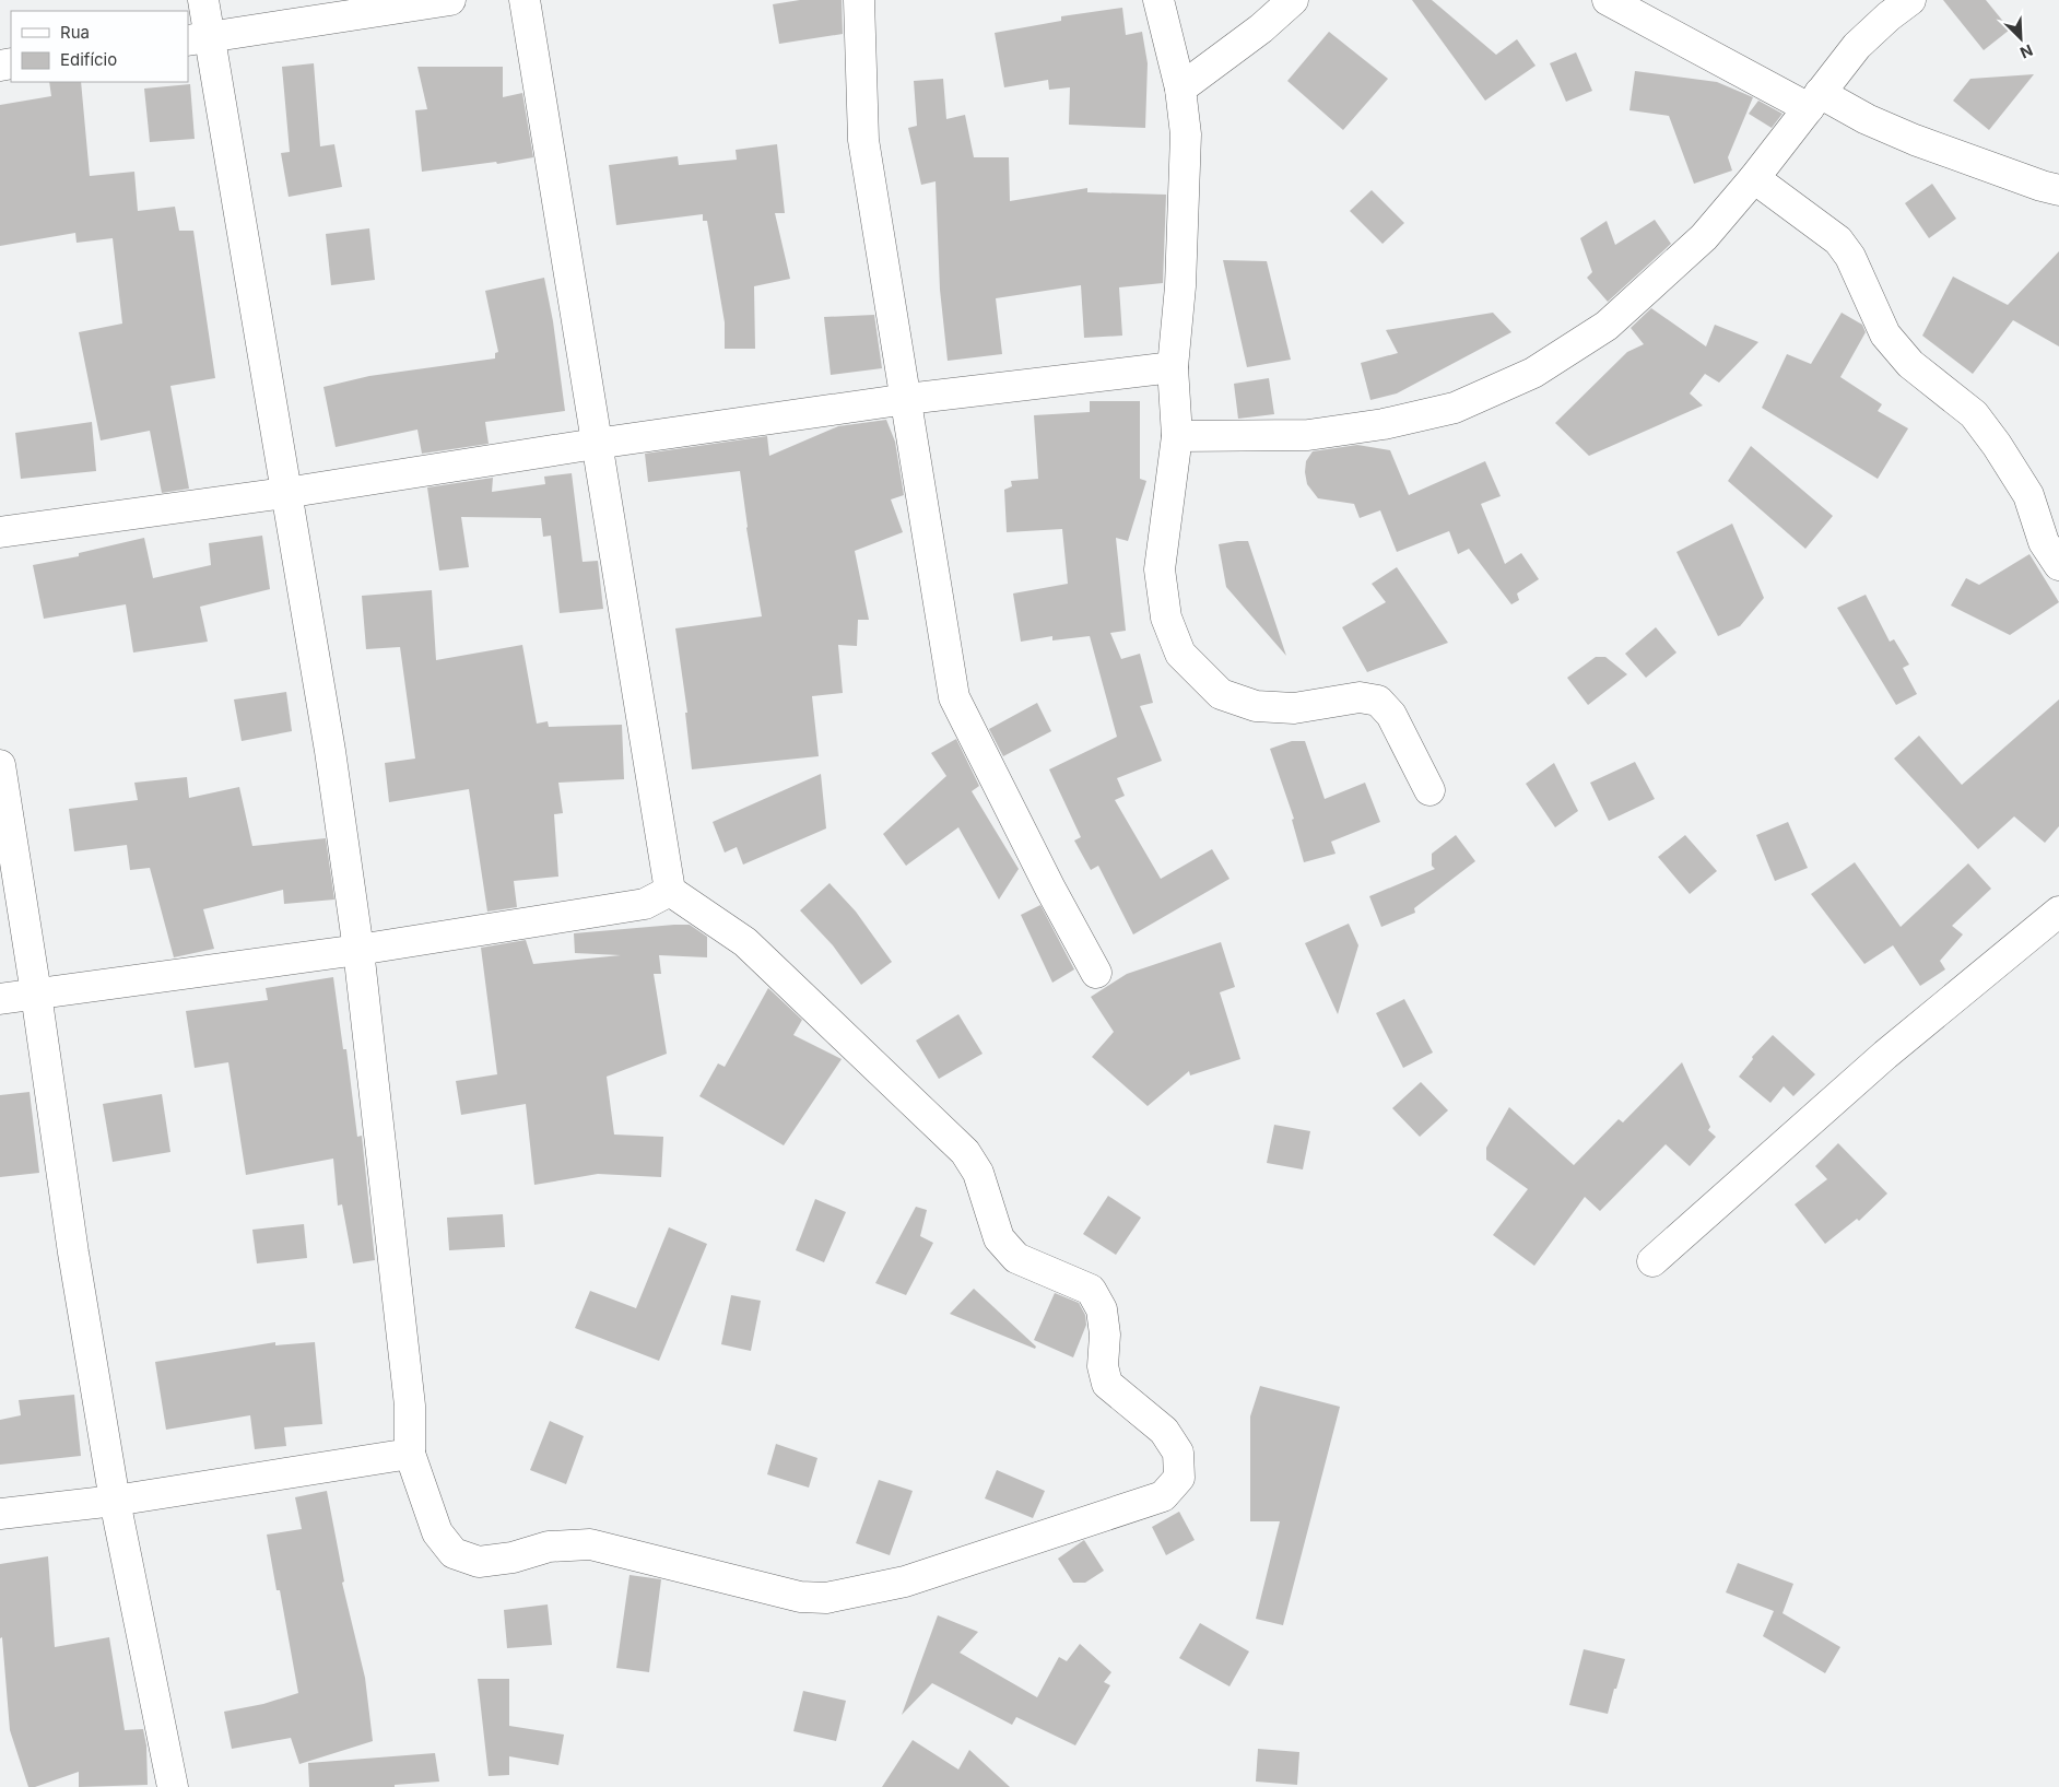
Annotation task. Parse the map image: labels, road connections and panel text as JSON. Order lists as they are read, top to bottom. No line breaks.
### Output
{"legend":["Rua","Edifício"],"north":"bottom right"}
